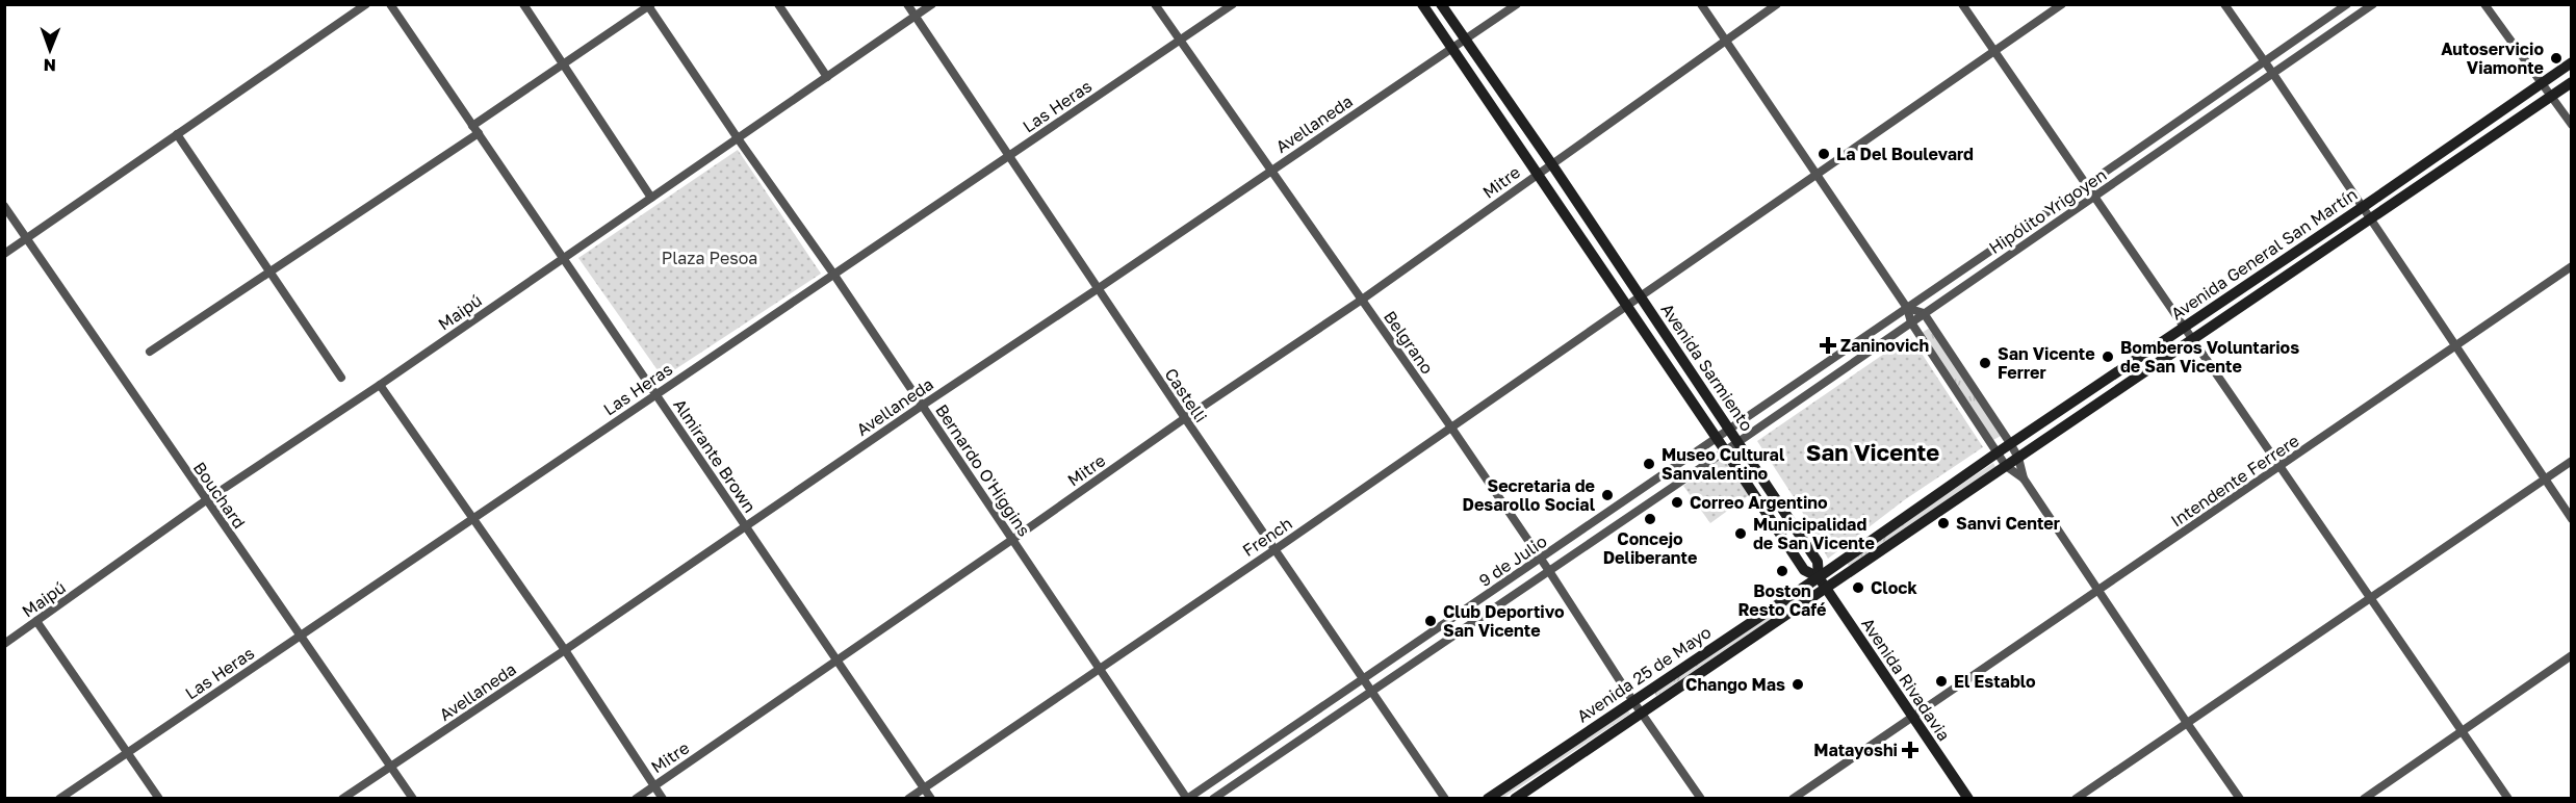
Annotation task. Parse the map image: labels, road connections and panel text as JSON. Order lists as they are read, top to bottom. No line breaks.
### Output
{"streets":{"main road":["Avenida General San Martín","Avenida Sarmiento","Avenida 25 de Mayo","Avenida Rivadavia"],"street":["Las Heras","Avellaneda","Mitre","Hipólito Yrigoyen","Maipú","Belgrano","Castelli","Almirante Brown","Bernardo O'Higgins","Intendente Ferrere","Bouchard","French","9 de Julio"]},"crossings":[["Las Heras","Belgrano"],["Las Heras","Castelli"],["Las Heras","Almirante Brown"],["Las Heras","Bernardo O'Higgins"],["Las Heras","Bouchard"],["Avellaneda","Belgrano"],["Avellaneda","Avenida Sarmiento"],["Avellaneda","Castelli"],["Avellaneda","Almirante Brown"],["Avellaneda","Bernardo O'Higgins"],["Avellaneda","Bouchard"],["Mitre","Belgrano"],["Mitre","Avenida Sarmiento"],["Mitre","Castelli"],["Mitre","Almirante Brown"],["Mitre","Bernardo O'Higgins"],["Hipólito Yrigoyen","Avenida Sarmiento"],["Hipólito Yrigoyen","9 de Julio"],["Avenida General San Martín","Avenida Sarmiento"],["Avenida General San Martín","Avenida 25 de Mayo"],["Avenida General San Martín","Avenida Rivadavia"],["Maipú","Castelli"],["Maipú","Almirante Brown"],["Maipú","Bernardo O'Higgins"],["Maipú","Bouchard"],["Belgrano","French"],["Belgrano","9 de Julio"],["Belgrano","Avenida 25 de Mayo"],["Avenida Sarmiento","French"],["Avenida Sarmiento","9 de Julio"],["Avenida Sarmiento","Avenida 25 de Mayo"],["Avenida Sarmiento","Avenida Rivadavia"],["Castelli","French"],["Castelli","9 de Julio"],["Almirante Brown","French"],["Bernardo O'Higgins","French"],["Bernardo O'Higgins","9 de Julio"],["Intendente Ferrere","Avenida Rivadavia"],["Avenida 25 de Mayo","Avenida Rivadavia"]],"districts":["San Vicente"],"parks":["Plaza Pesoa"],"places":{"other":["Autoservicio Viamonte","La Del Boulevard","Bomberos Voluntarios de San Vicente","San Vicente Ferrer","Museo Cultural Sanvalentino","Secretaria de Desarollo Social","Correo Argentino","Concejo Deliberante","Sanvi Center","Municipalidad de San Vicente","Boston Resto Café","Clock","Club Deportivo San Vicente","El Establo","Chango Mas"],"health":["Zaninovich","Matayoshi"]},"north":"bottom"}
